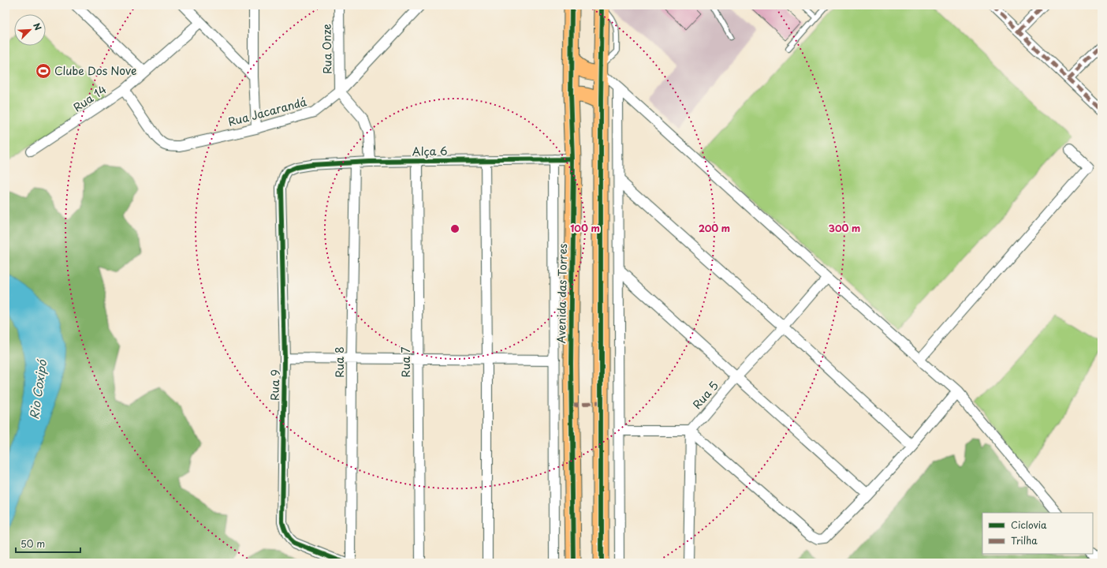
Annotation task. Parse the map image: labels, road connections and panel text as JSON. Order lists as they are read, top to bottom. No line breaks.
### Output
{"streets":{"main road":["Avenida das Torres"],"street":["Rua Onze","Rua 14","Rua Jacarandá","Alça 6","Rua 8","Rua 7","Rua 9","Rua 5"]},"crossings":[["Rua Onze","Rua Jacarandá"],["Rua 14","Rua Jacarandá"],["Alça 6","Avenida das Torres"],["Alça 6","Rua 8"],["Alça 6","Rua 7"],["Alça 6","Rua 9"]],"water":["Rio Coxipó"],"places":{"sports":["Clube Dos Nove"]},"legend":["Ciclovia","Trilha"],"scale_bar":"50 m","north":"top right","rings":["100 m","200 m","300 m"]}
